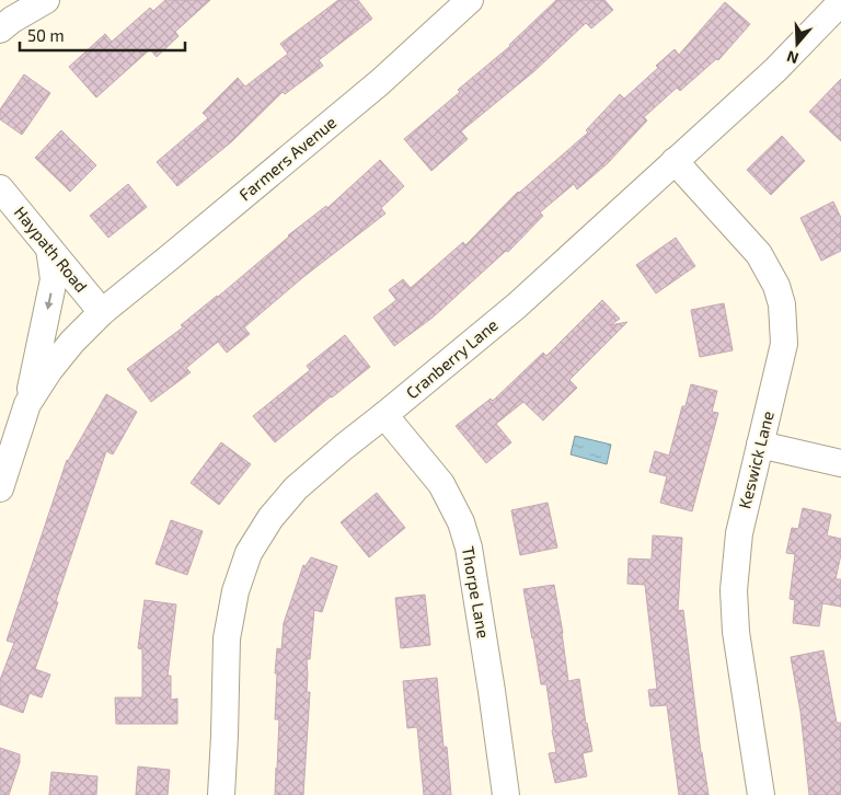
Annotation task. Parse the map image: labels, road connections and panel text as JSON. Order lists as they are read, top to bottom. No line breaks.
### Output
{"streets":{"street":["Farmers Avenue","Haypath Road","Cranberry Lane","Keswick Lane","Thorpe Lane"]},"crossings":[["Farmers Avenue","Haypath Road"],["Cranberry Lane","Keswick Lane"],["Cranberry Lane","Thorpe Lane"]],"scale_bar":"50 m","north":"bottom"}
